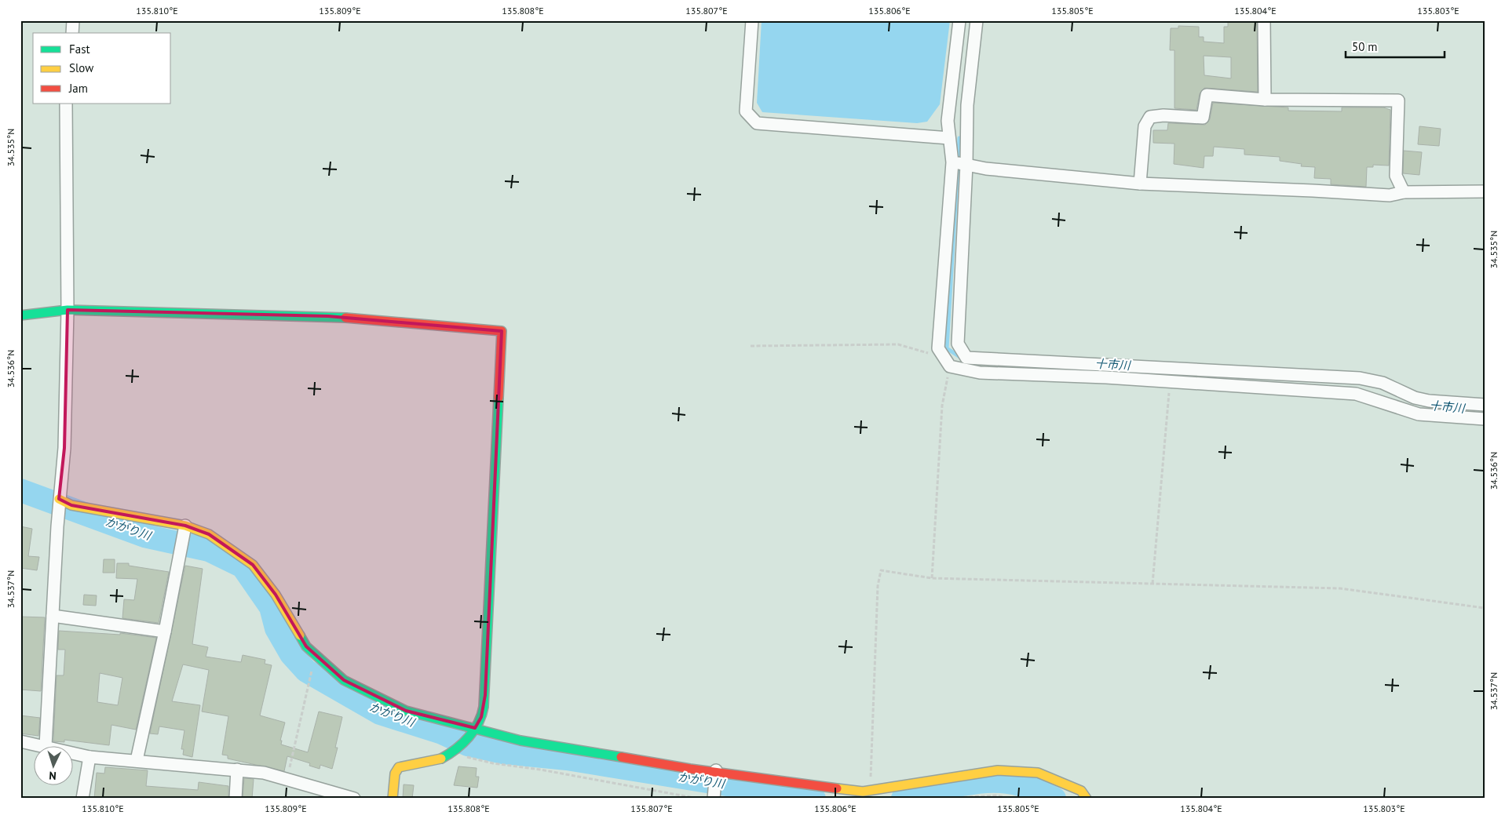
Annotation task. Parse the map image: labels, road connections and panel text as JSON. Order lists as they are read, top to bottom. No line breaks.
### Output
{"water":["十市川","かがり川"],"legend":["Fast","Slow","Jam"],"scale_bar":"50 m","north":"bottom","coordinates":["135.810°E","135.809°E","135.808°E","135.807°E","135.806°E","135.805°E","135.804°E","135.803°E","34.535°N","34.536°N","34.537°N"]}
